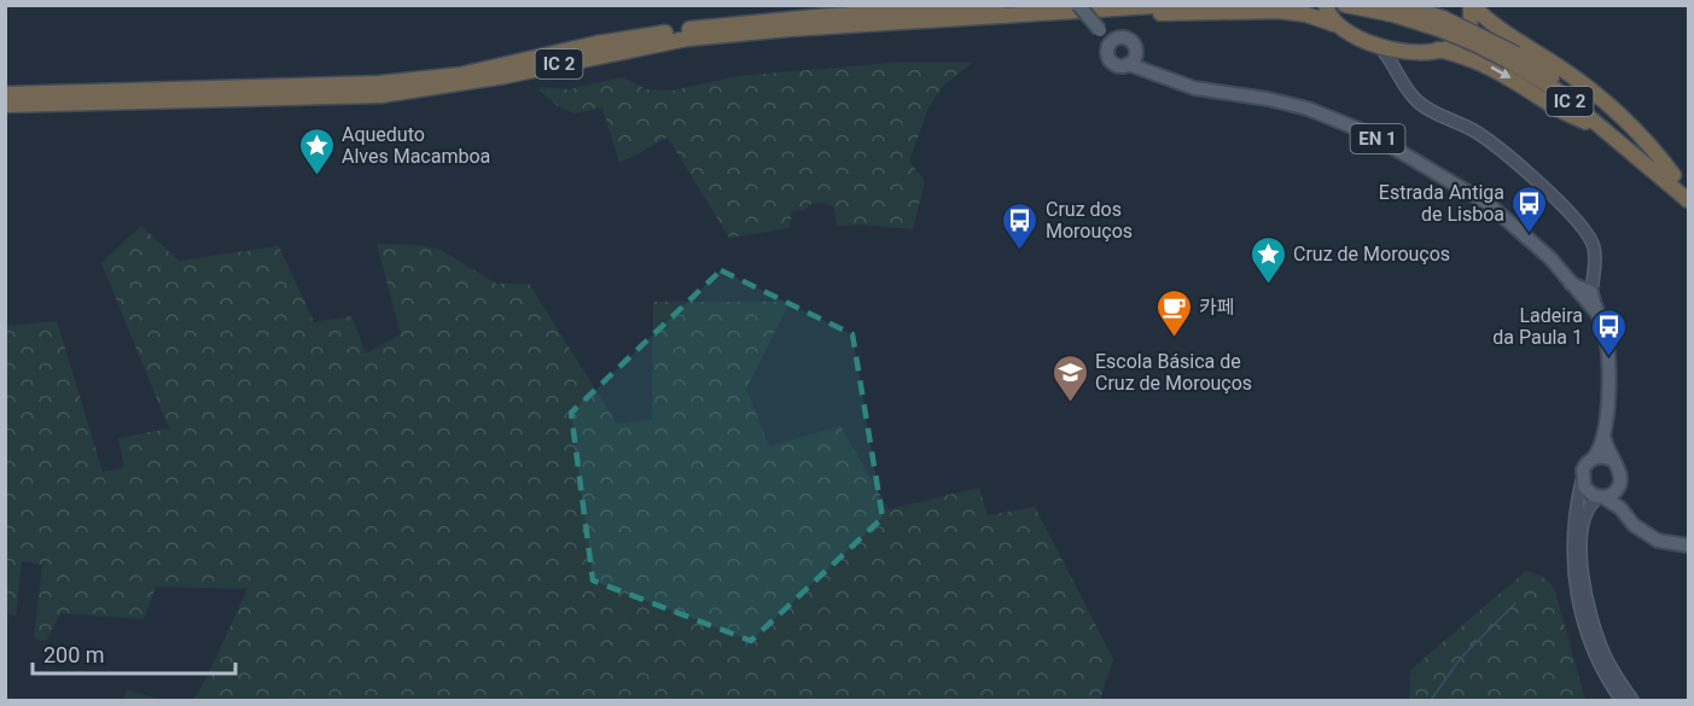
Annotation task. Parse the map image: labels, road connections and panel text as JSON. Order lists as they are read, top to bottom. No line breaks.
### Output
{"streets":{"highway":["IC 2"],"main road":["EN 1"]},"places":{"place":["Aqueduto Alves Macamboa","Cruz de Morouços"],"bus stop":["Estrada Antiga de Lisboa","Cruz dos Morouços","Ladeira da Paula 1"],"cafe":["카페"],"school or university":["Escola Básica de Cruz de Morouços"]},"scale_bar":"200 m"}
